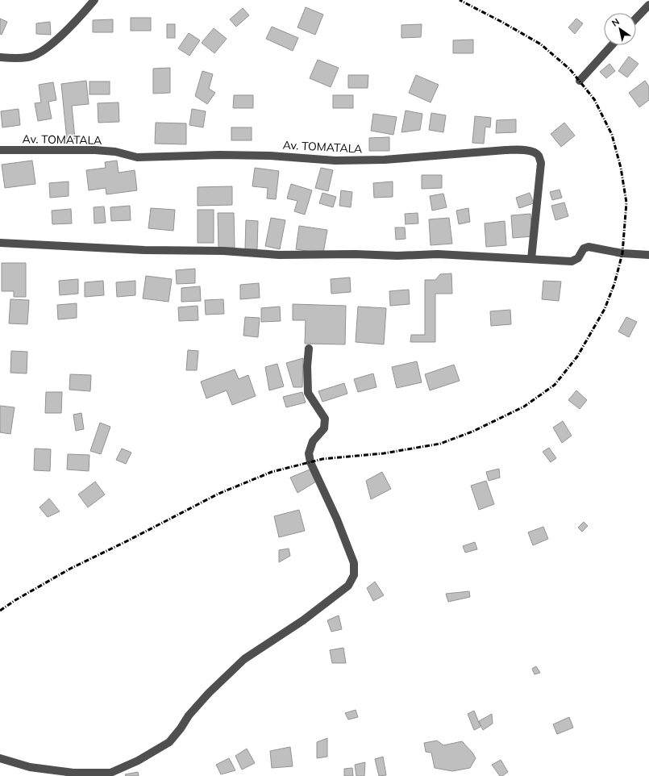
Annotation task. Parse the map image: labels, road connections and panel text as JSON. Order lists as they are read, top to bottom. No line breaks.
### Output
{"streets":{"street":["Av. TOMATALA"]},"north":"top left"}
